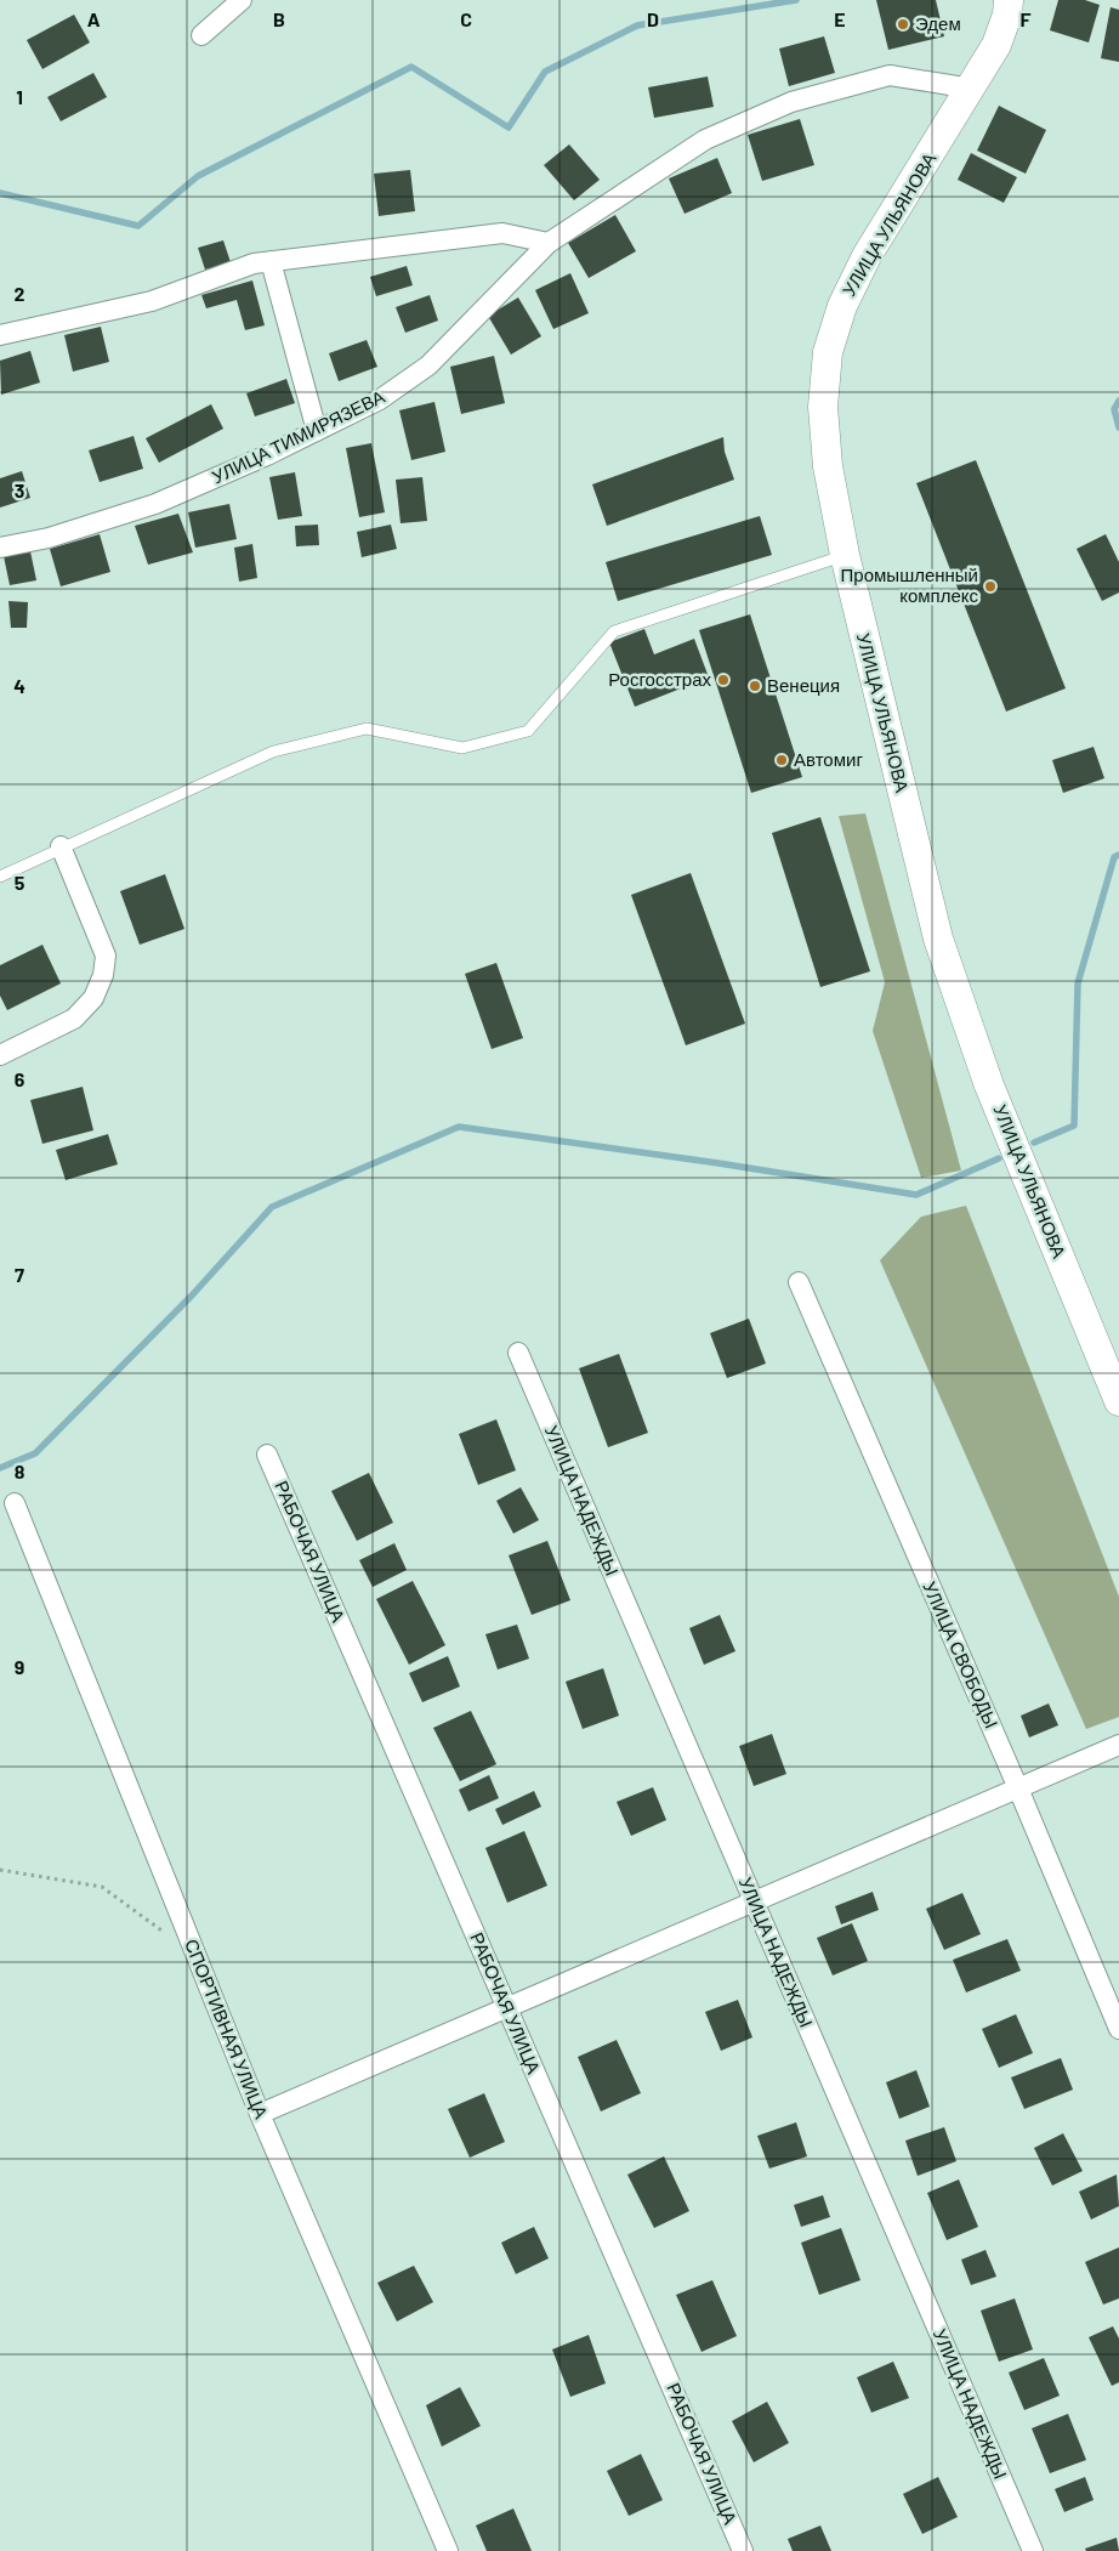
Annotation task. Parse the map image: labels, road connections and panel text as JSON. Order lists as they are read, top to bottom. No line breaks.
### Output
{"streets":{"main road":["УЛИЦА УЛЬЯНОВА"],"street":["УЛИЦА ТИМИРЯЗЕВА","УЛИЦА НАДЕЖДЫ","РАБОЧАЯ УЛИЦА","УЛИЦА СВОБОДЫ","СПОРТИВНАЯ УЛИЦА"]},"crossings":[["УЛИЦА УЛЬЯНОВА","УЛИЦА ТИМИРЯЗЕВА"]],"places":["Эдем","Промышленный комплекс","Росгосстрах","Венеция","Автомиг"],"grid":{"columns":["A","B","C","D","E","F"],"rows":["1","2","3","4","5","6","7","8","9"]}}
